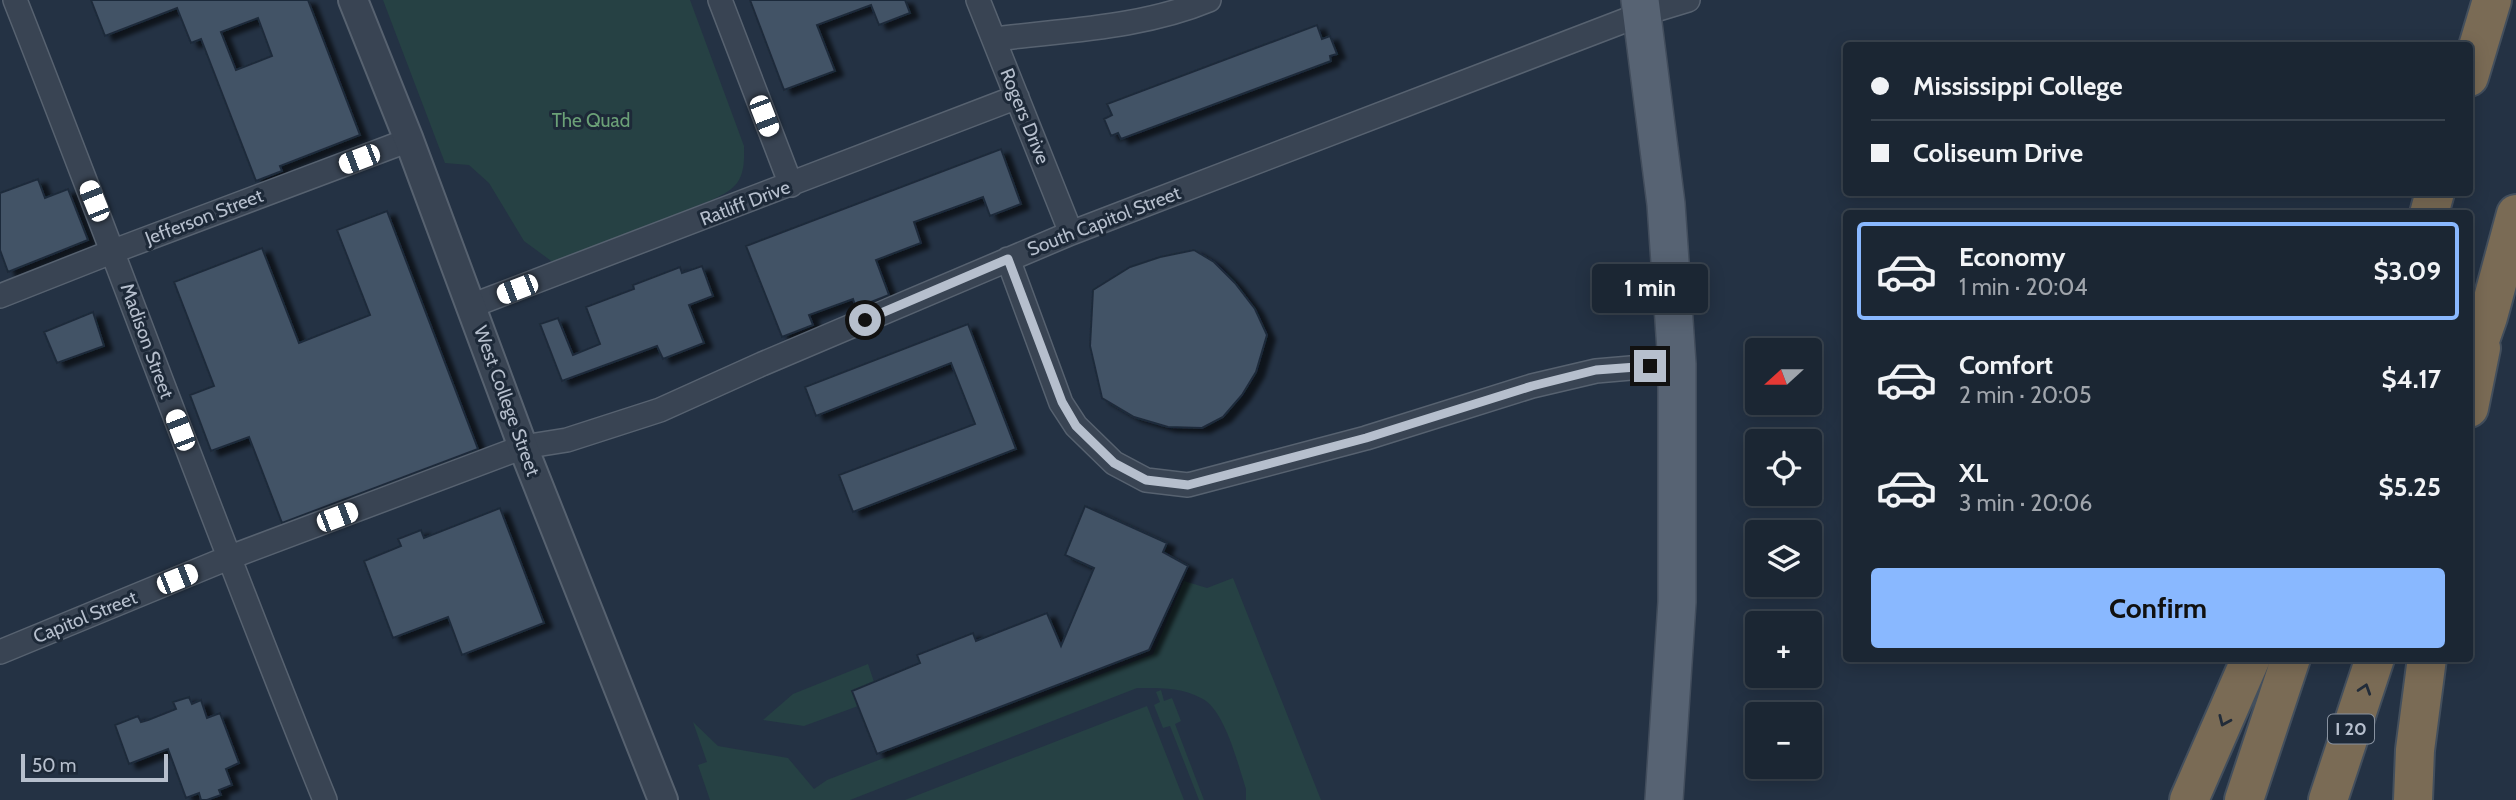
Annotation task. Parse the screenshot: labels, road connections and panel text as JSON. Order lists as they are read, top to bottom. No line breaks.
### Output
{"streets":{"highway":["I 20"],"street":["Rogers Drive","Ratliff Drive","Jefferson Street","South Capitol Street","Madison Street","West College Street","Capitol Street"]},"crossings":[["Rogers Drive","Ratliff Drive"],["Rogers Drive","South Capitol Street"],["Ratliff Drive","West College Street"],["Jefferson Street","Madison Street"],["Jefferson Street","West College Street"],["South Capitol Street","West College Street"],["South Capitol Street","Capitol Street"],["Madison Street","Capitol Street"],["West College Street","Capitol Street"]],"parks":["The Quad"],"scale_bar":"50 m","north":"left","page":{"banner":["Mississippi College","Coliseum Drive"],"list":[{"name":"Economy","note":"1 min · 20:04","value":"$3.09"},{"name":"Comfort","note":"2 min · 20:05","value":"$4.17"},{"name":"XL","note":"3 min · 20:06","value":"$5.25"}],"bubble":"1 min","map_buttons":["+","−"],"buttons":"Confirm","scale":"50 m"}}
